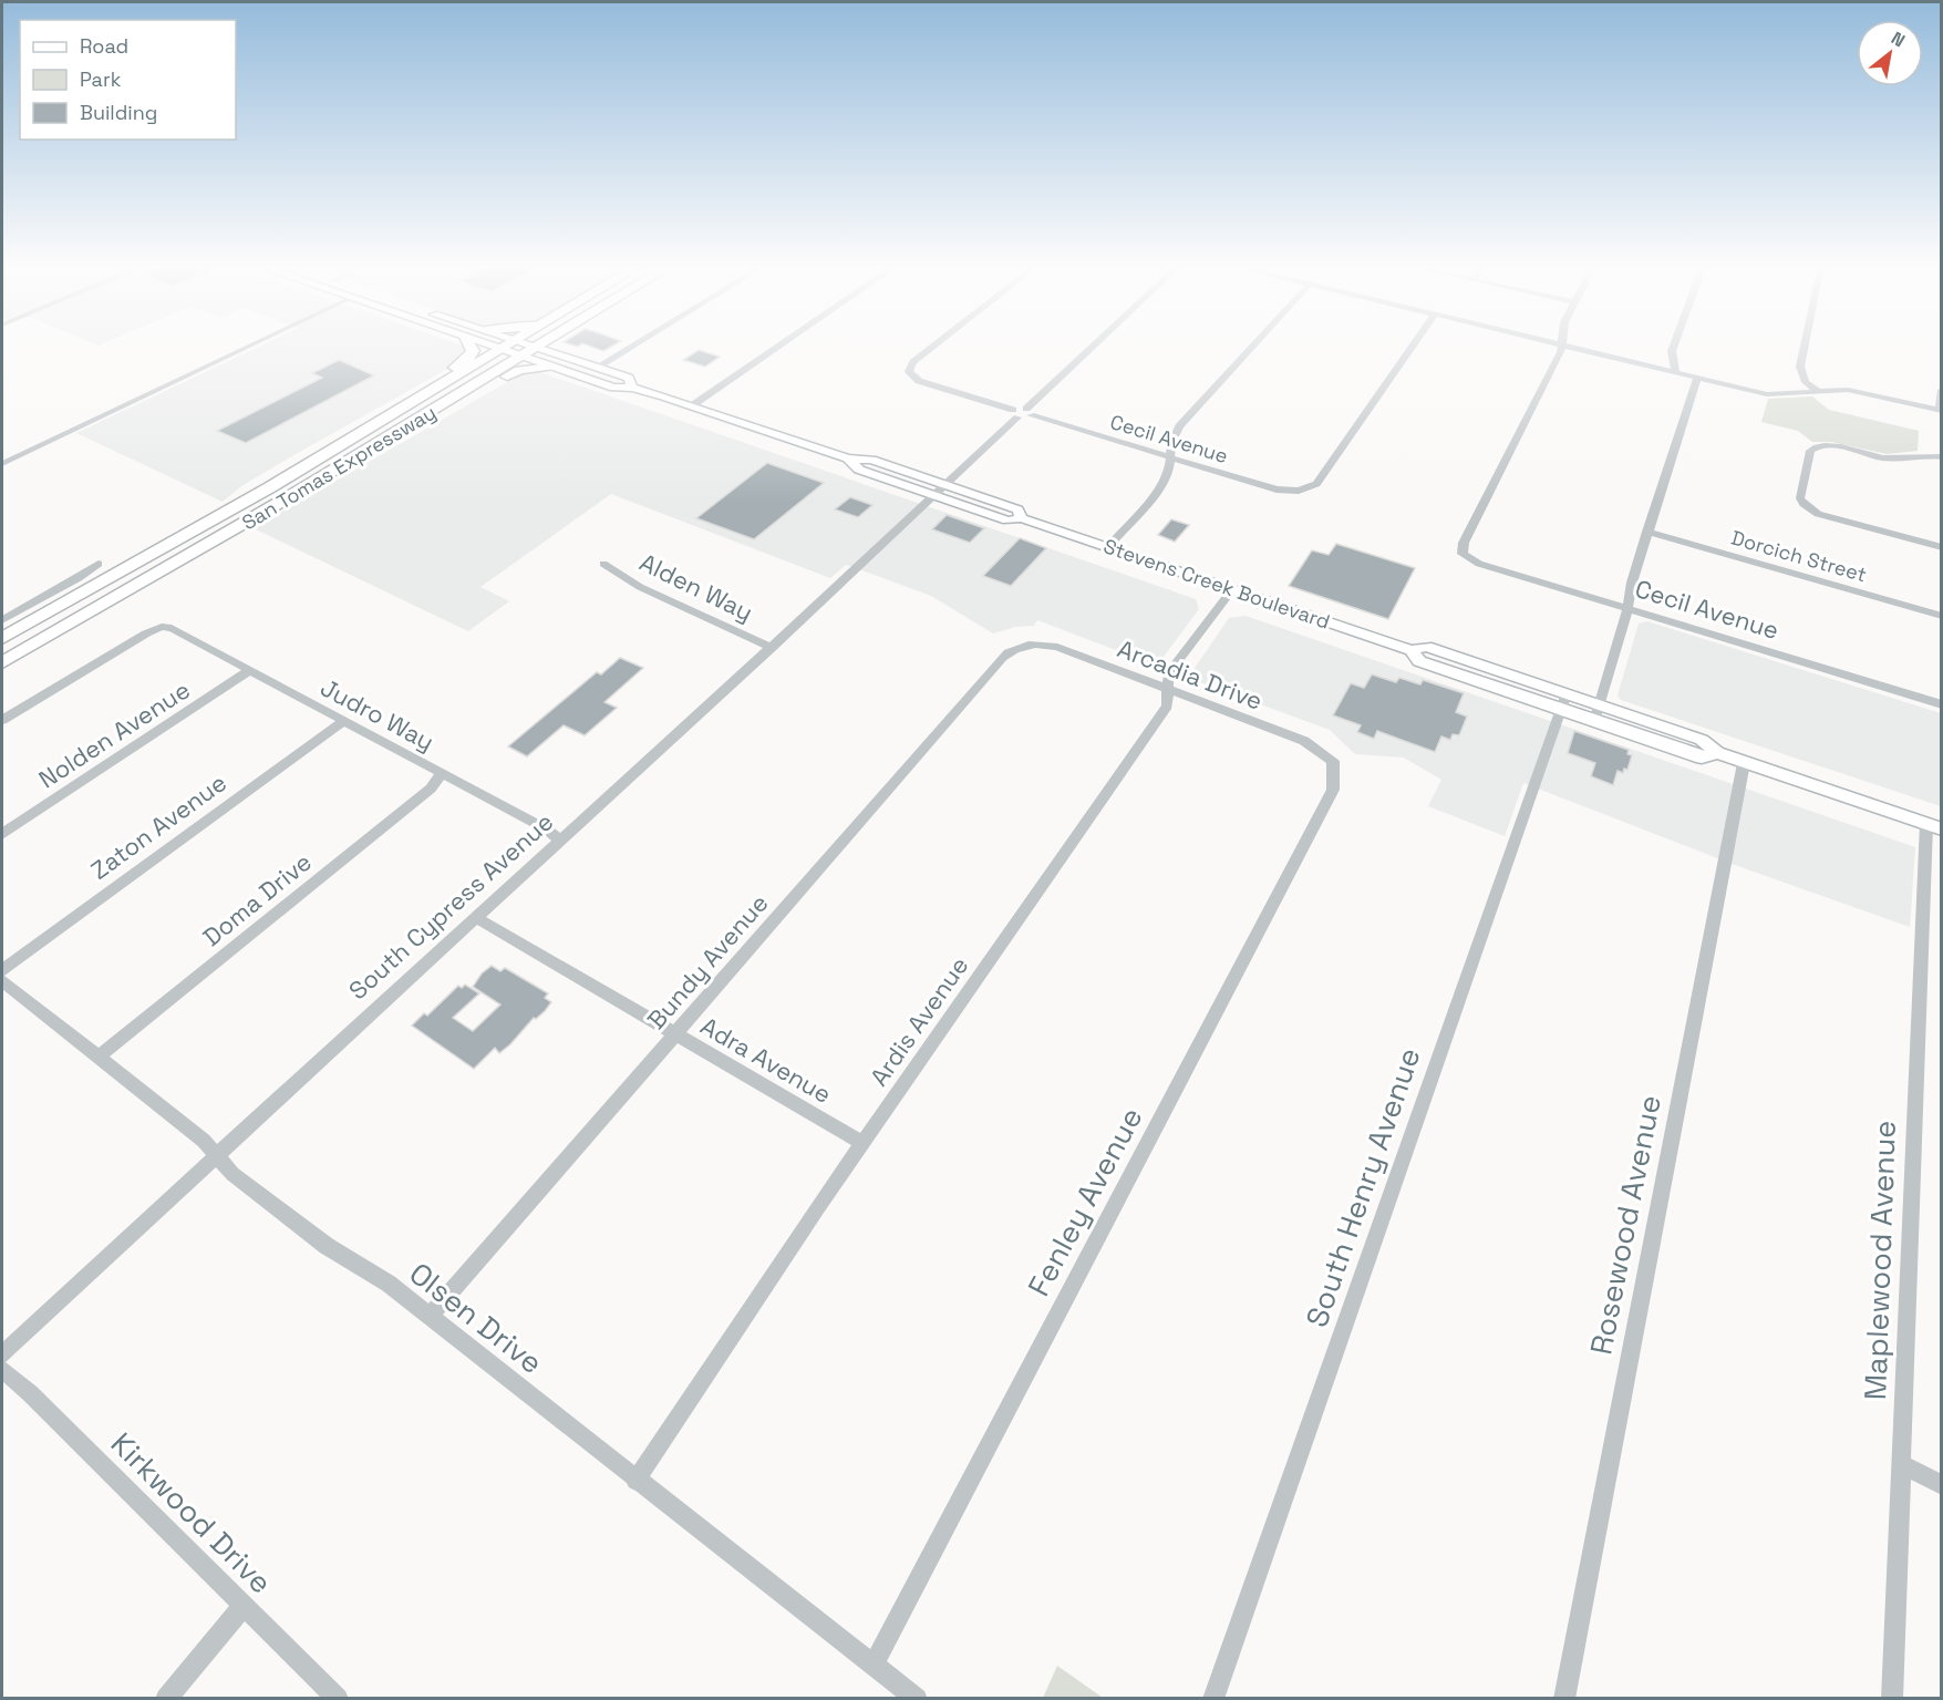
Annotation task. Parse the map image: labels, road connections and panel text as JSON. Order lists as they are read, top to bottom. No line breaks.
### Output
{"streets":{"highway":["San Tomas Expressway"],"main road":["Stevens Creek Boulevard"],"street":["Cecil Avenue","Dorcich Street","Alden Way","Arcadia Drive","Judro Way","Nolden Avenue","Zaton Avenue","Doma Drive","South Cypress Avenue","Bundy Avenue","Ardis Avenue","Adra Avenue","South Henry Avenue","Fenley Avenue","Rosewood Avenue","Maplewood Avenue","Olsen Drive","Kirkwood Drive"]},"crossings":[["San Tomas Expressway","Stevens Creek Boulevard"],["Stevens Creek Boulevard","South Cypress Avenue"],["Stevens Creek Boulevard","Ardis Avenue"],["Stevens Creek Boulevard","South Henry Avenue"],["Stevens Creek Boulevard","Rosewood Avenue"],["Stevens Creek Boulevard","Maplewood Avenue"],["Alden Way","South Cypress Avenue"],["Arcadia Drive","Bundy Avenue"],["Arcadia Drive","Ardis Avenue"],["Arcadia Drive","Fenley Avenue"],["Judro Way","Nolden Avenue"],["Judro Way","Zaton Avenue"],["Judro Way","Doma Drive"],["Judro Way","South Cypress Avenue"],["Doma Drive","Olsen Drive"],["South Cypress Avenue","Adra Avenue"],["South Cypress Avenue","Olsen Drive"],["Bundy Avenue","Adra Avenue"],["Bundy Avenue","Olsen Drive"],["Ardis Avenue","Adra Avenue"],["Ardis Avenue","Olsen Drive"],["Fenley Avenue","Olsen Drive"]],"legend":["Road","Park","Building"],"north":"top right"}
